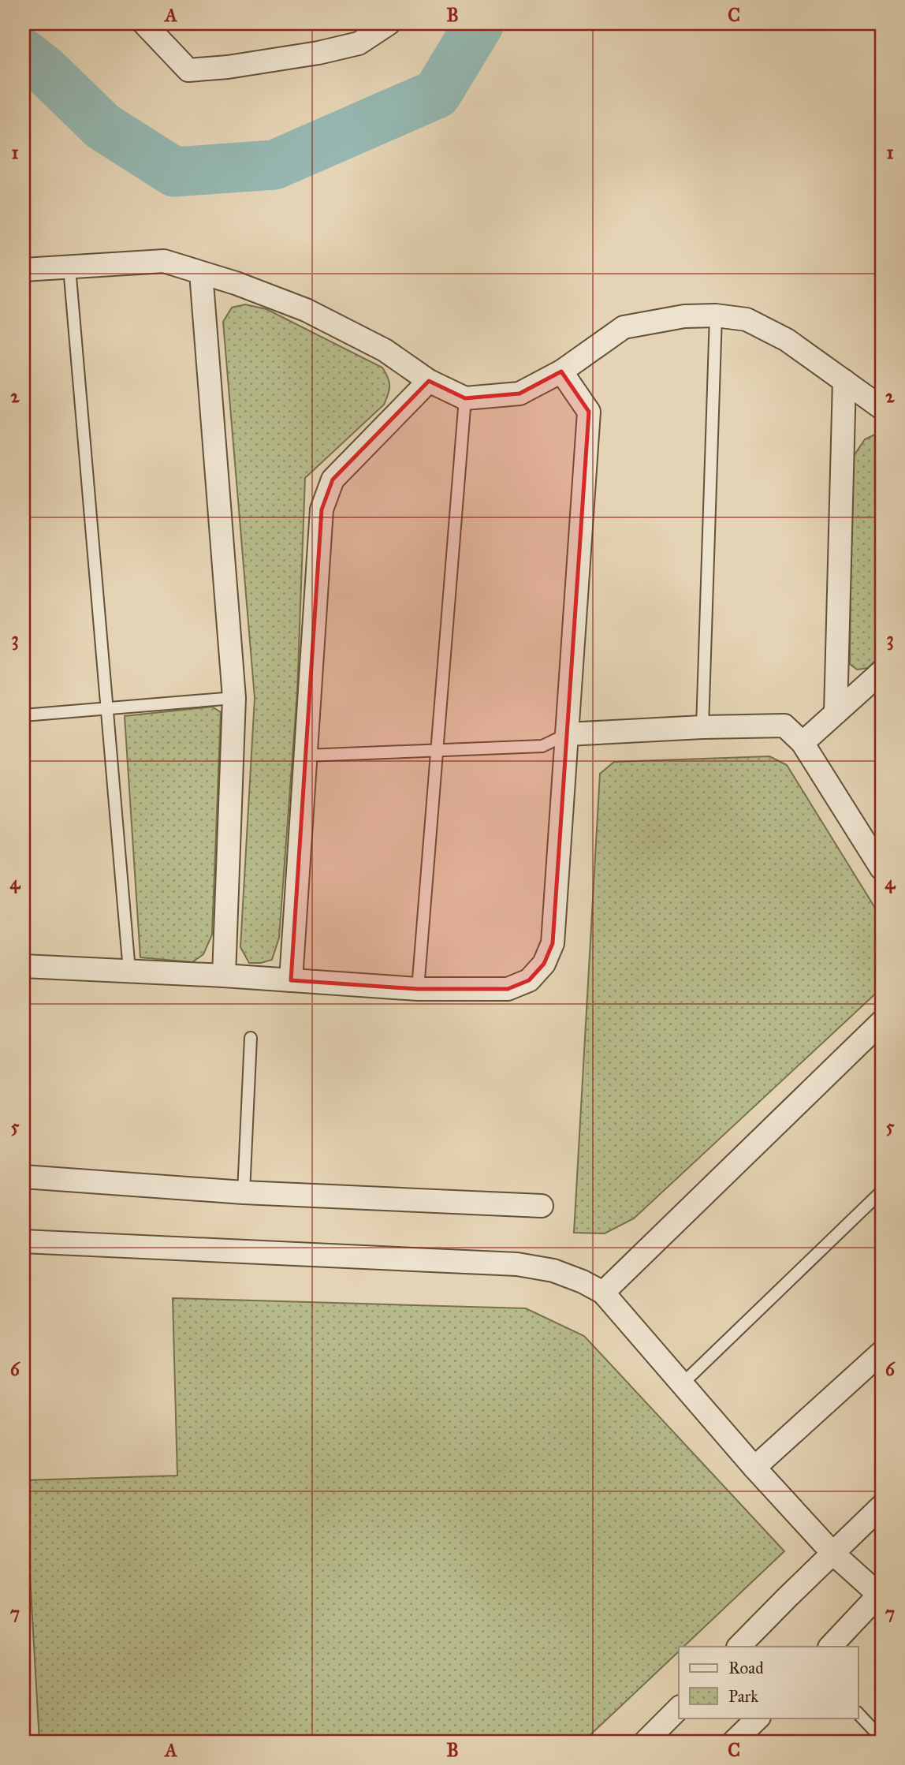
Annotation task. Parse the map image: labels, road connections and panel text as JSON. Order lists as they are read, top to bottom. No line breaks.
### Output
{"legend":["Road","Park"],"grid":{"columns":["A","B","C"],"rows":["1","2","3","4","5","6","7"]}}
